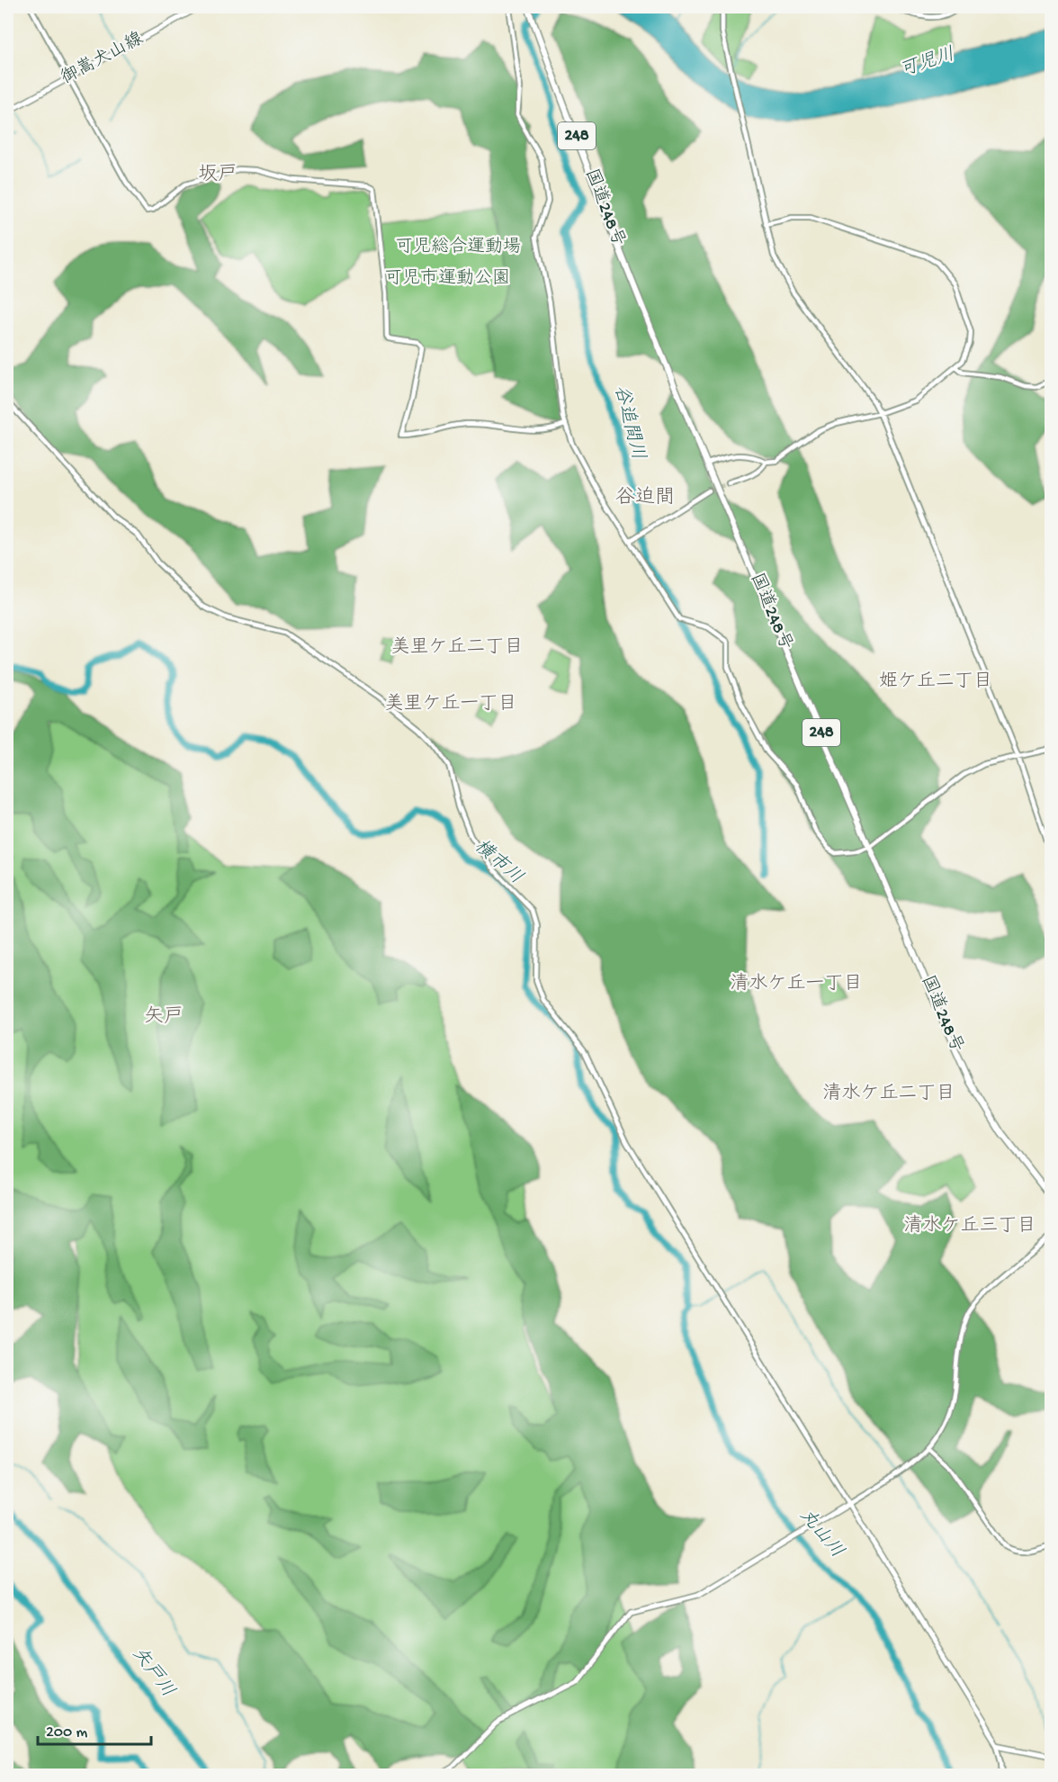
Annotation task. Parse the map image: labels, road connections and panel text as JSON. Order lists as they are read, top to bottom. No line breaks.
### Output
{"streets":{"highway":["248","国道248号"],"main road":["御嵩犬山線"]},"districts":["坂戸","谷迫間","美里ケ丘二丁目","姫ケ丘二丁目","美里ケ丘一丁目","清水ケ丘一丁目","矢戸","清水ケ丘二丁目","清水ケ丘三丁目"],"water":["可児川","谷追間川","横市川","丸山川","矢戸川"],"parks":["可児総合運動場","可児市運動公園"],"scale_bar":"200 m"}
